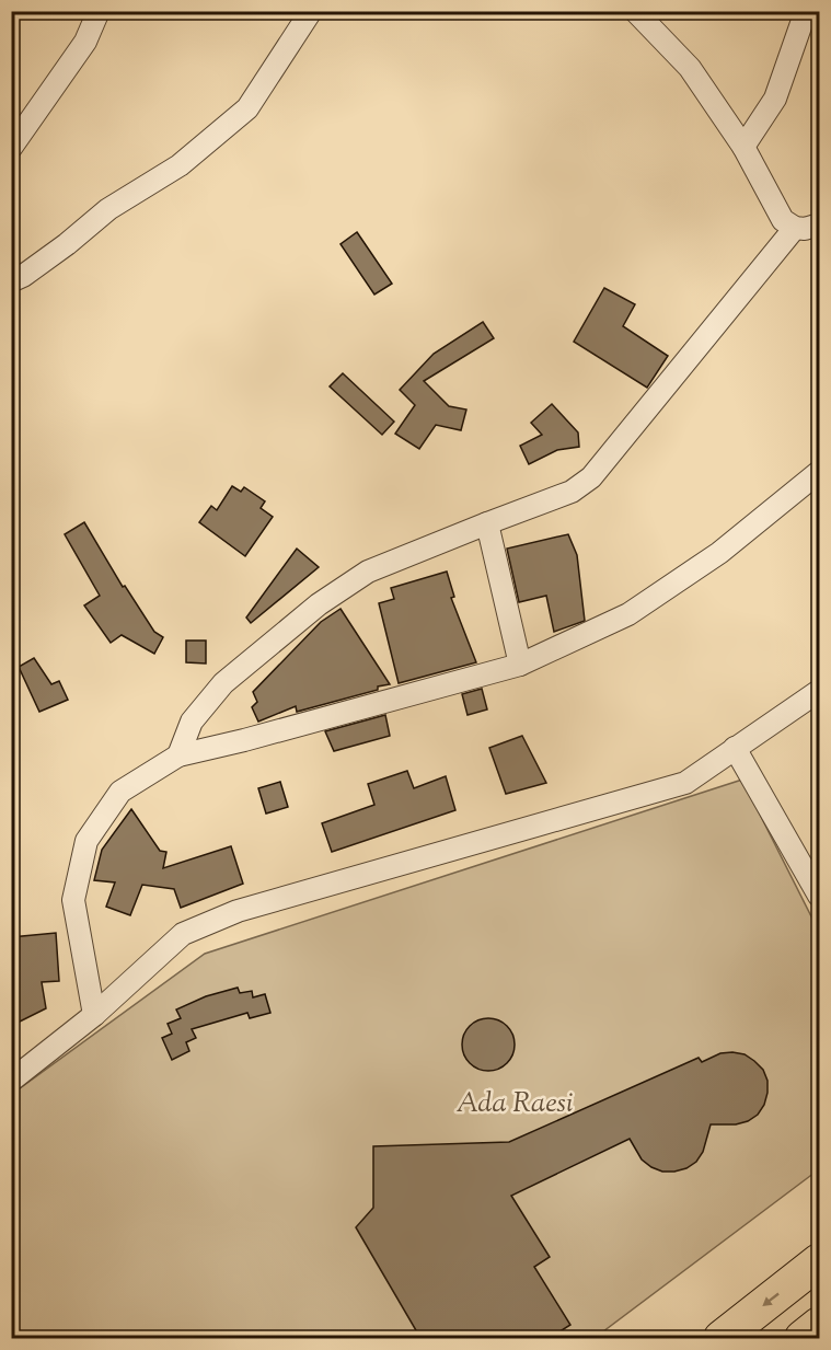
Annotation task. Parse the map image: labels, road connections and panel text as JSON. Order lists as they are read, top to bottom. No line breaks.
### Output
{"parks":["Ada Raesi"]}
